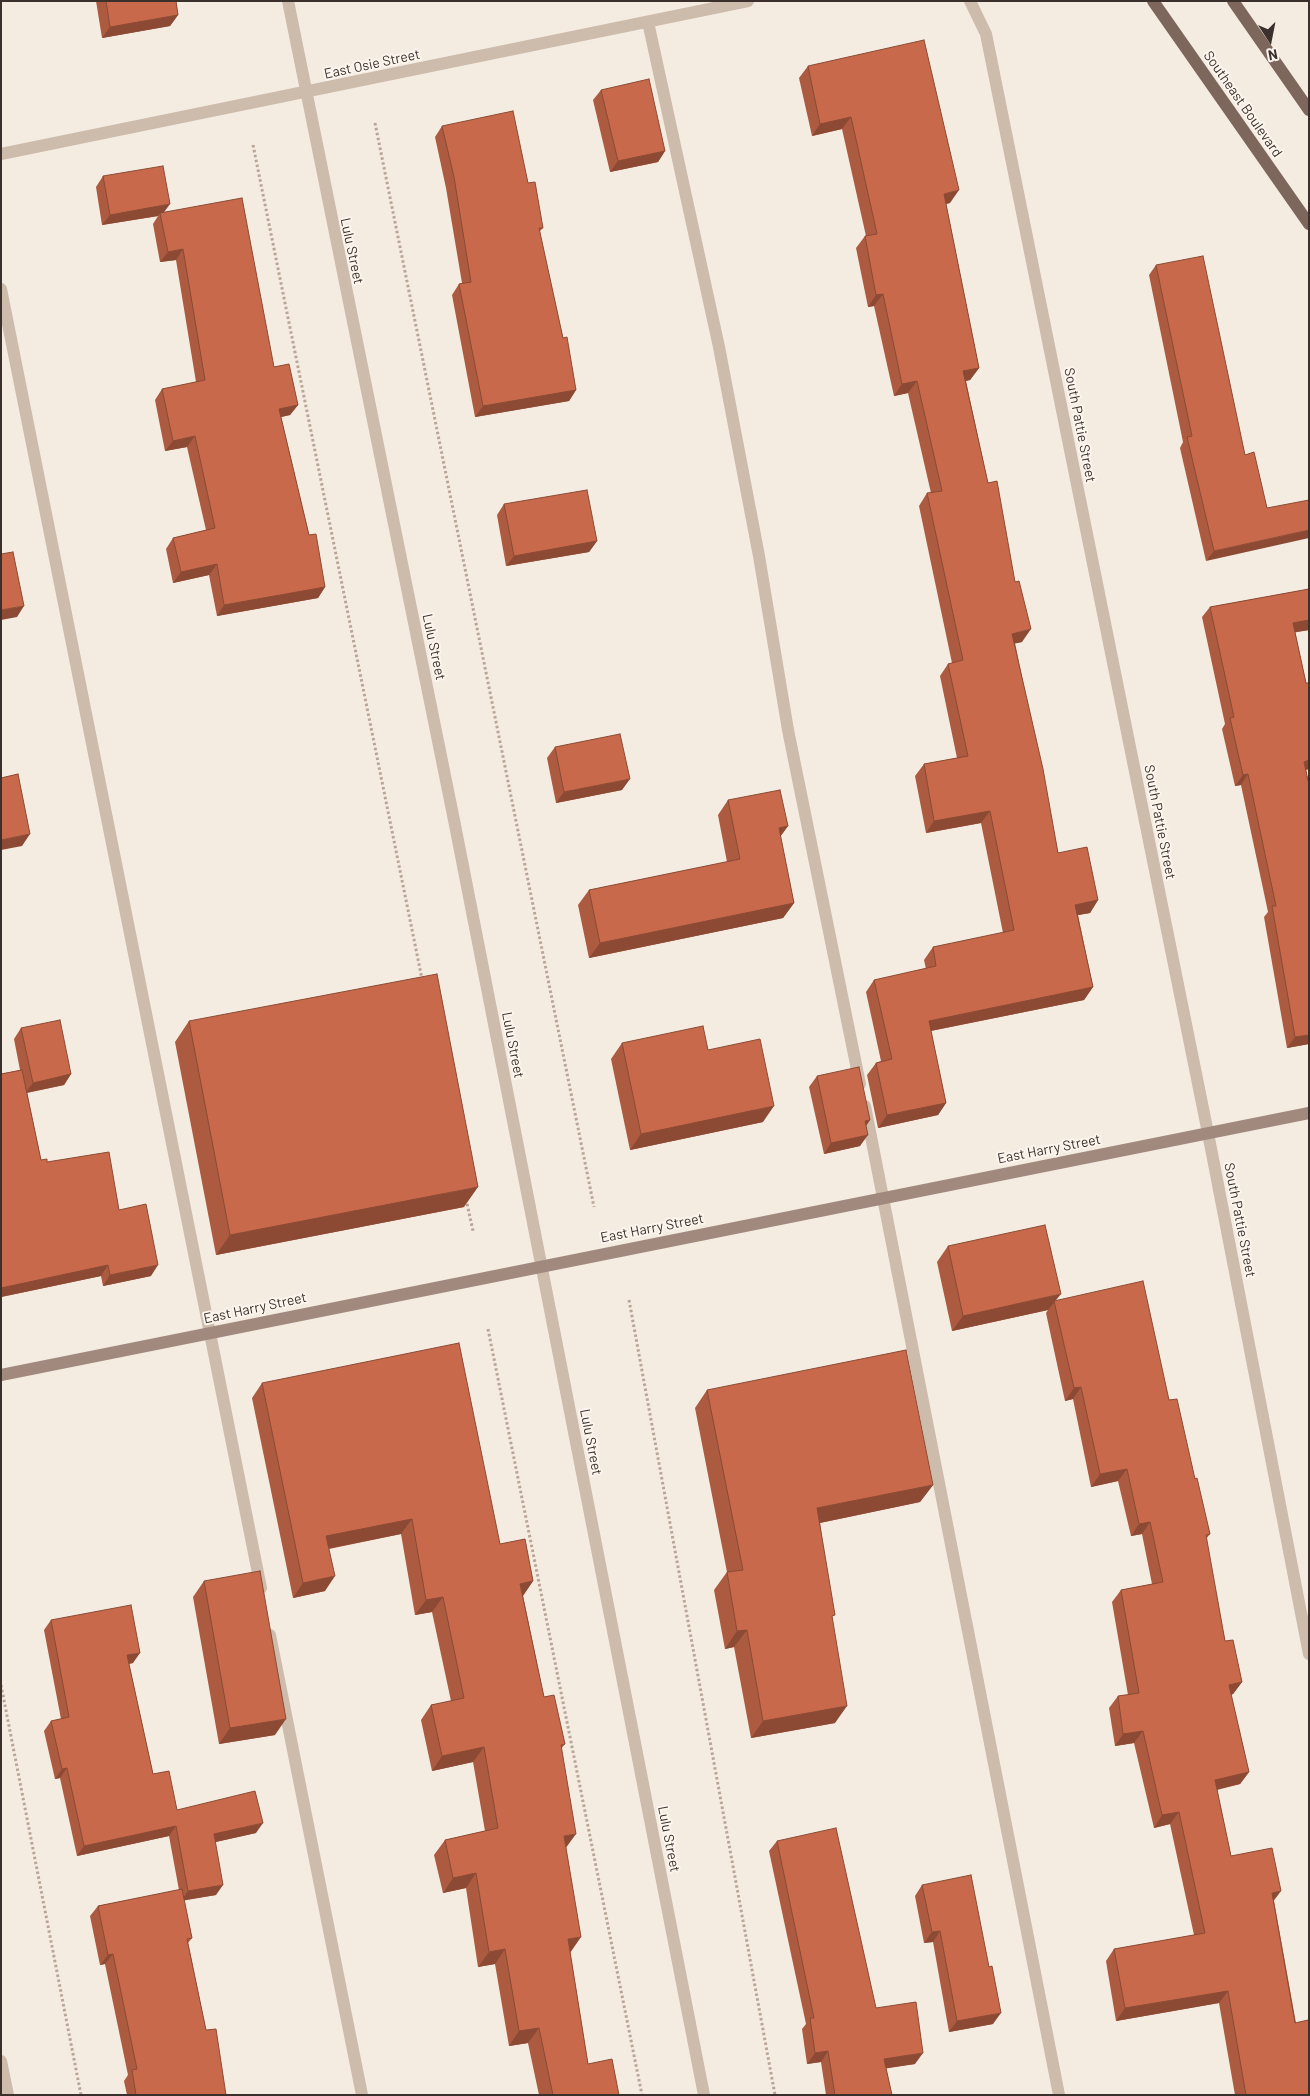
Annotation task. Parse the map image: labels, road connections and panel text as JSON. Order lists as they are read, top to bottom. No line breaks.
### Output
{"streets":{"main road":["Southeast Boulevard","East Harry Street"],"street":["East Osie Street","Lulu Street","South Pattie Street"]},"crossings":[["East Osie Street","Lulu Street"],["Lulu Street","East Harry Street"],["South Pattie Street","East Harry Street"]],"north":"bottom"}
